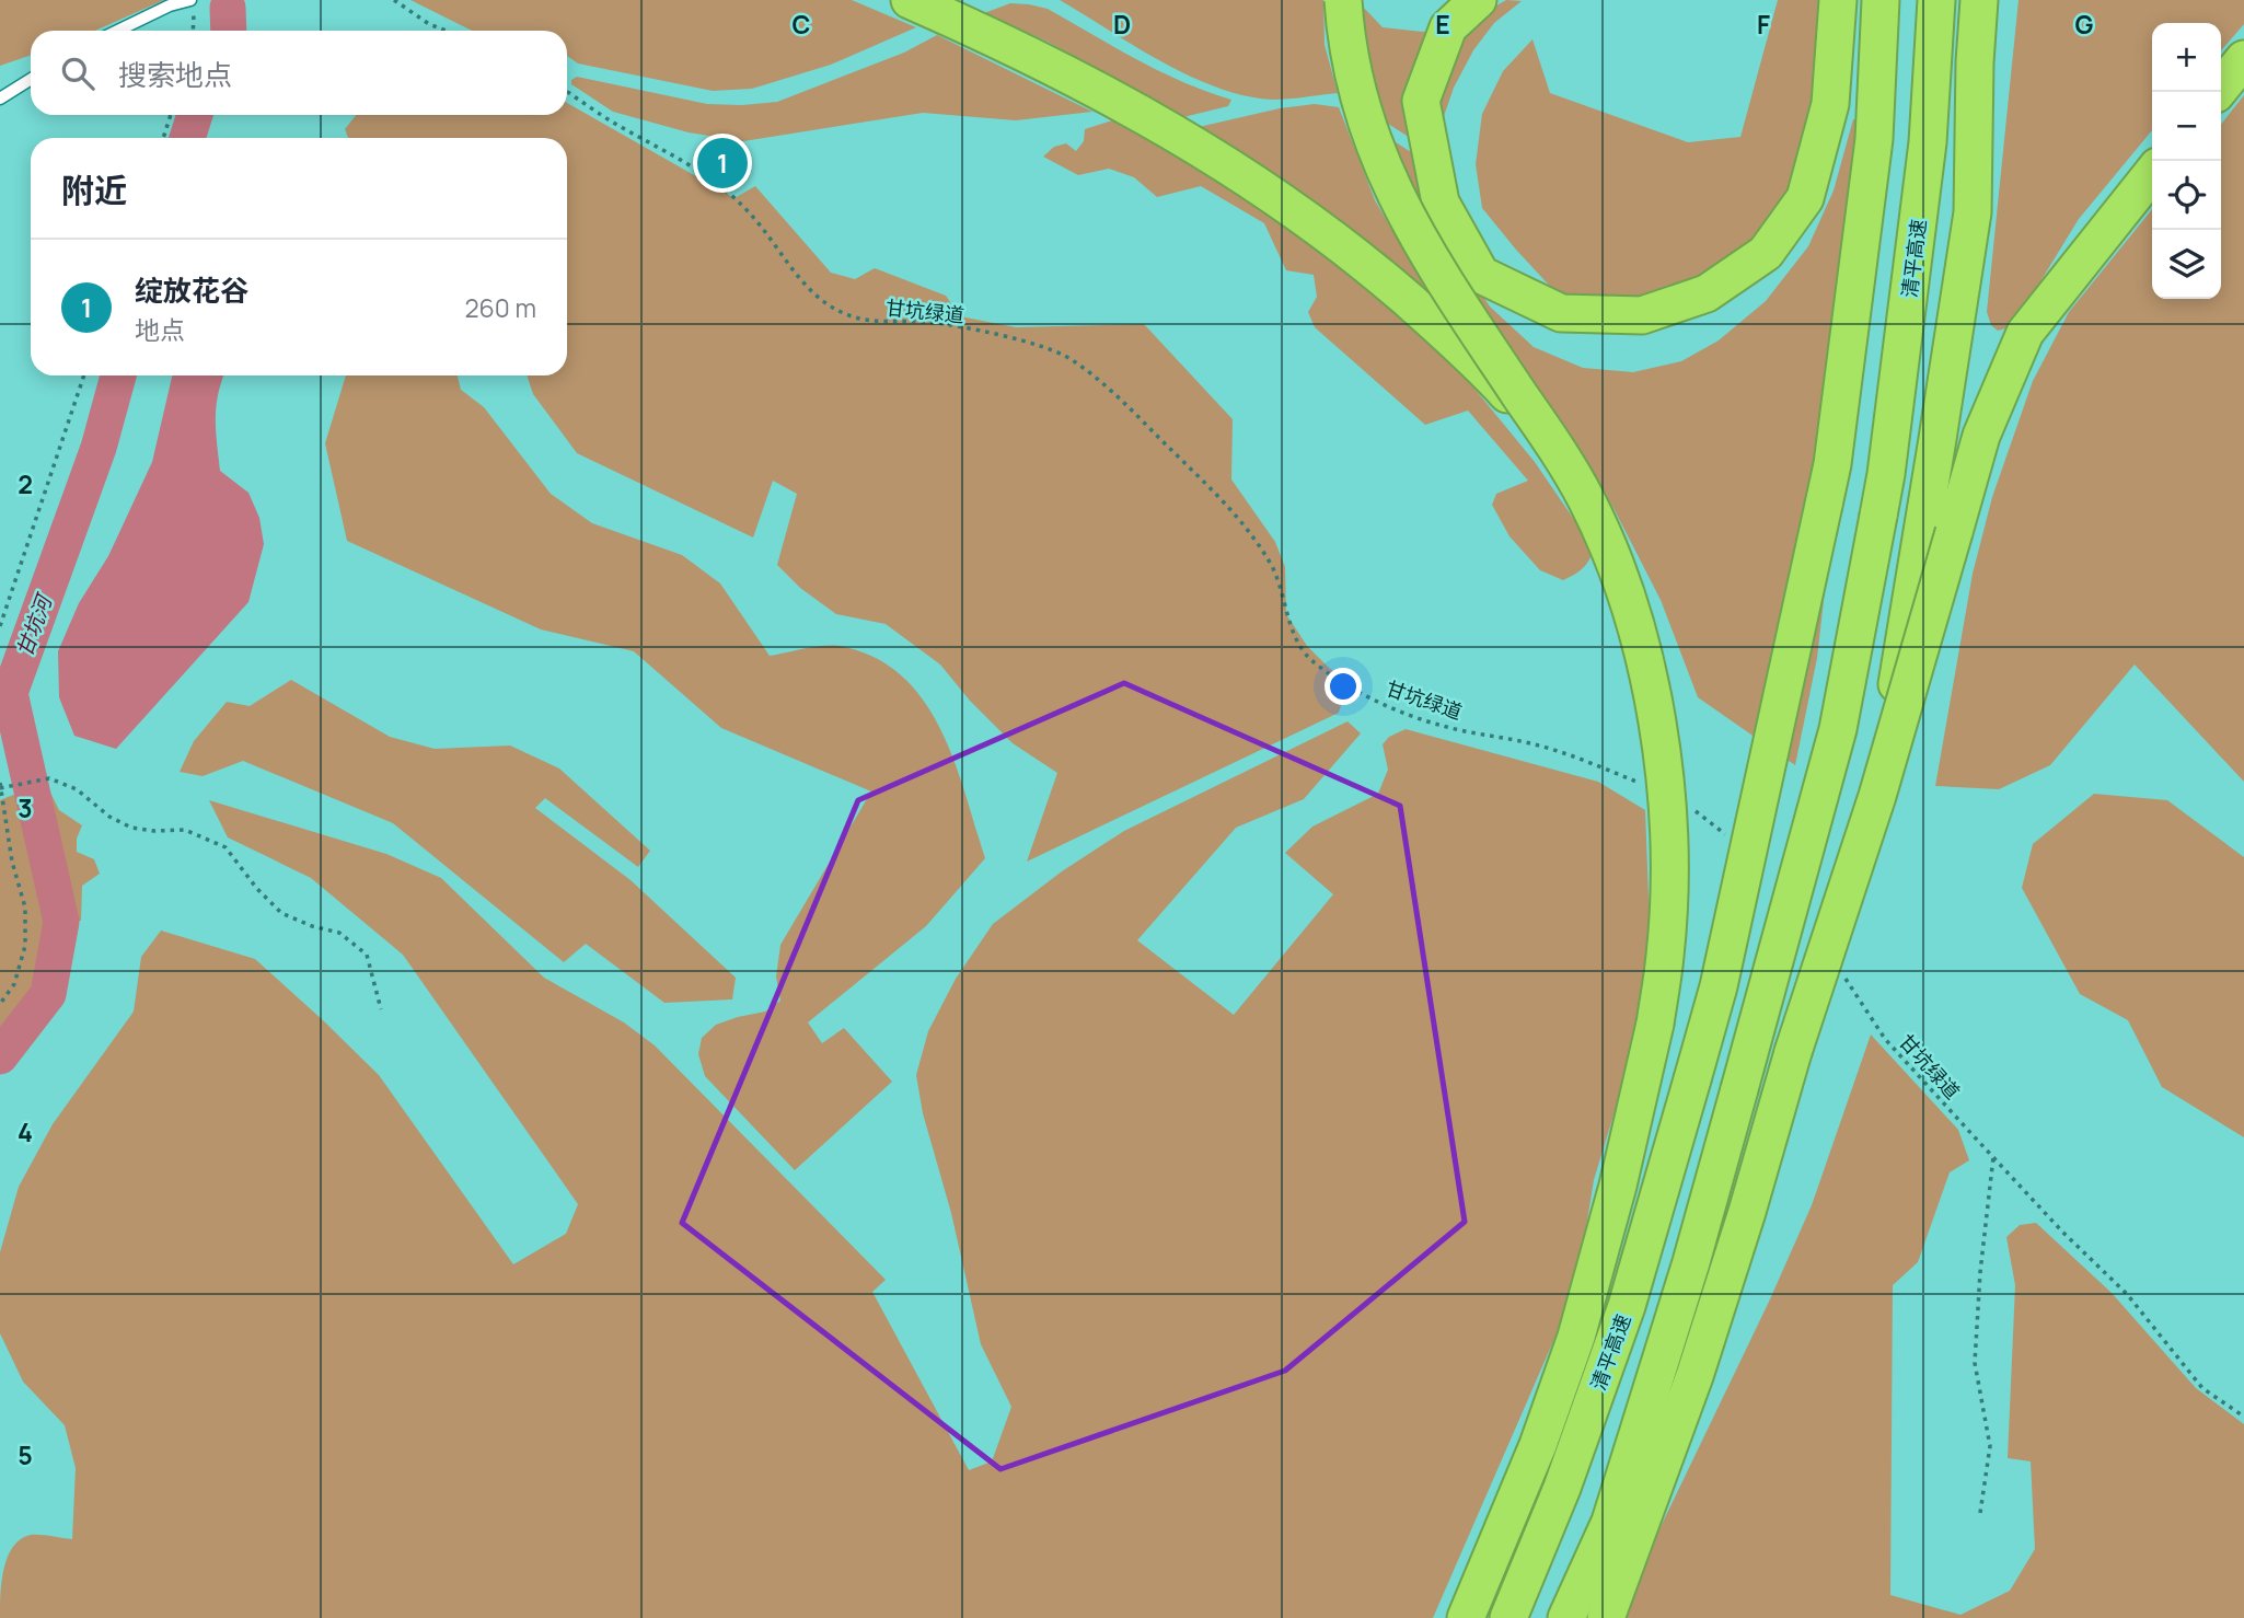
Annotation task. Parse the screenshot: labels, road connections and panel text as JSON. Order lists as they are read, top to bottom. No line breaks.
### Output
{"streets":{"highway":["清平高速"],"path":["甘坑绿道"]},"water":["甘坑河"],"page":{"map_buttons":["+","−"],"search":"搜索地点","pins":"1","heading":"附近","list":[{"mark":"1","name":"绽放花谷","note":"地点","value":"260 m"}]},"grid":{"columns":["C","D","E","F","G"],"rows":["2","3","4","5"]}}
